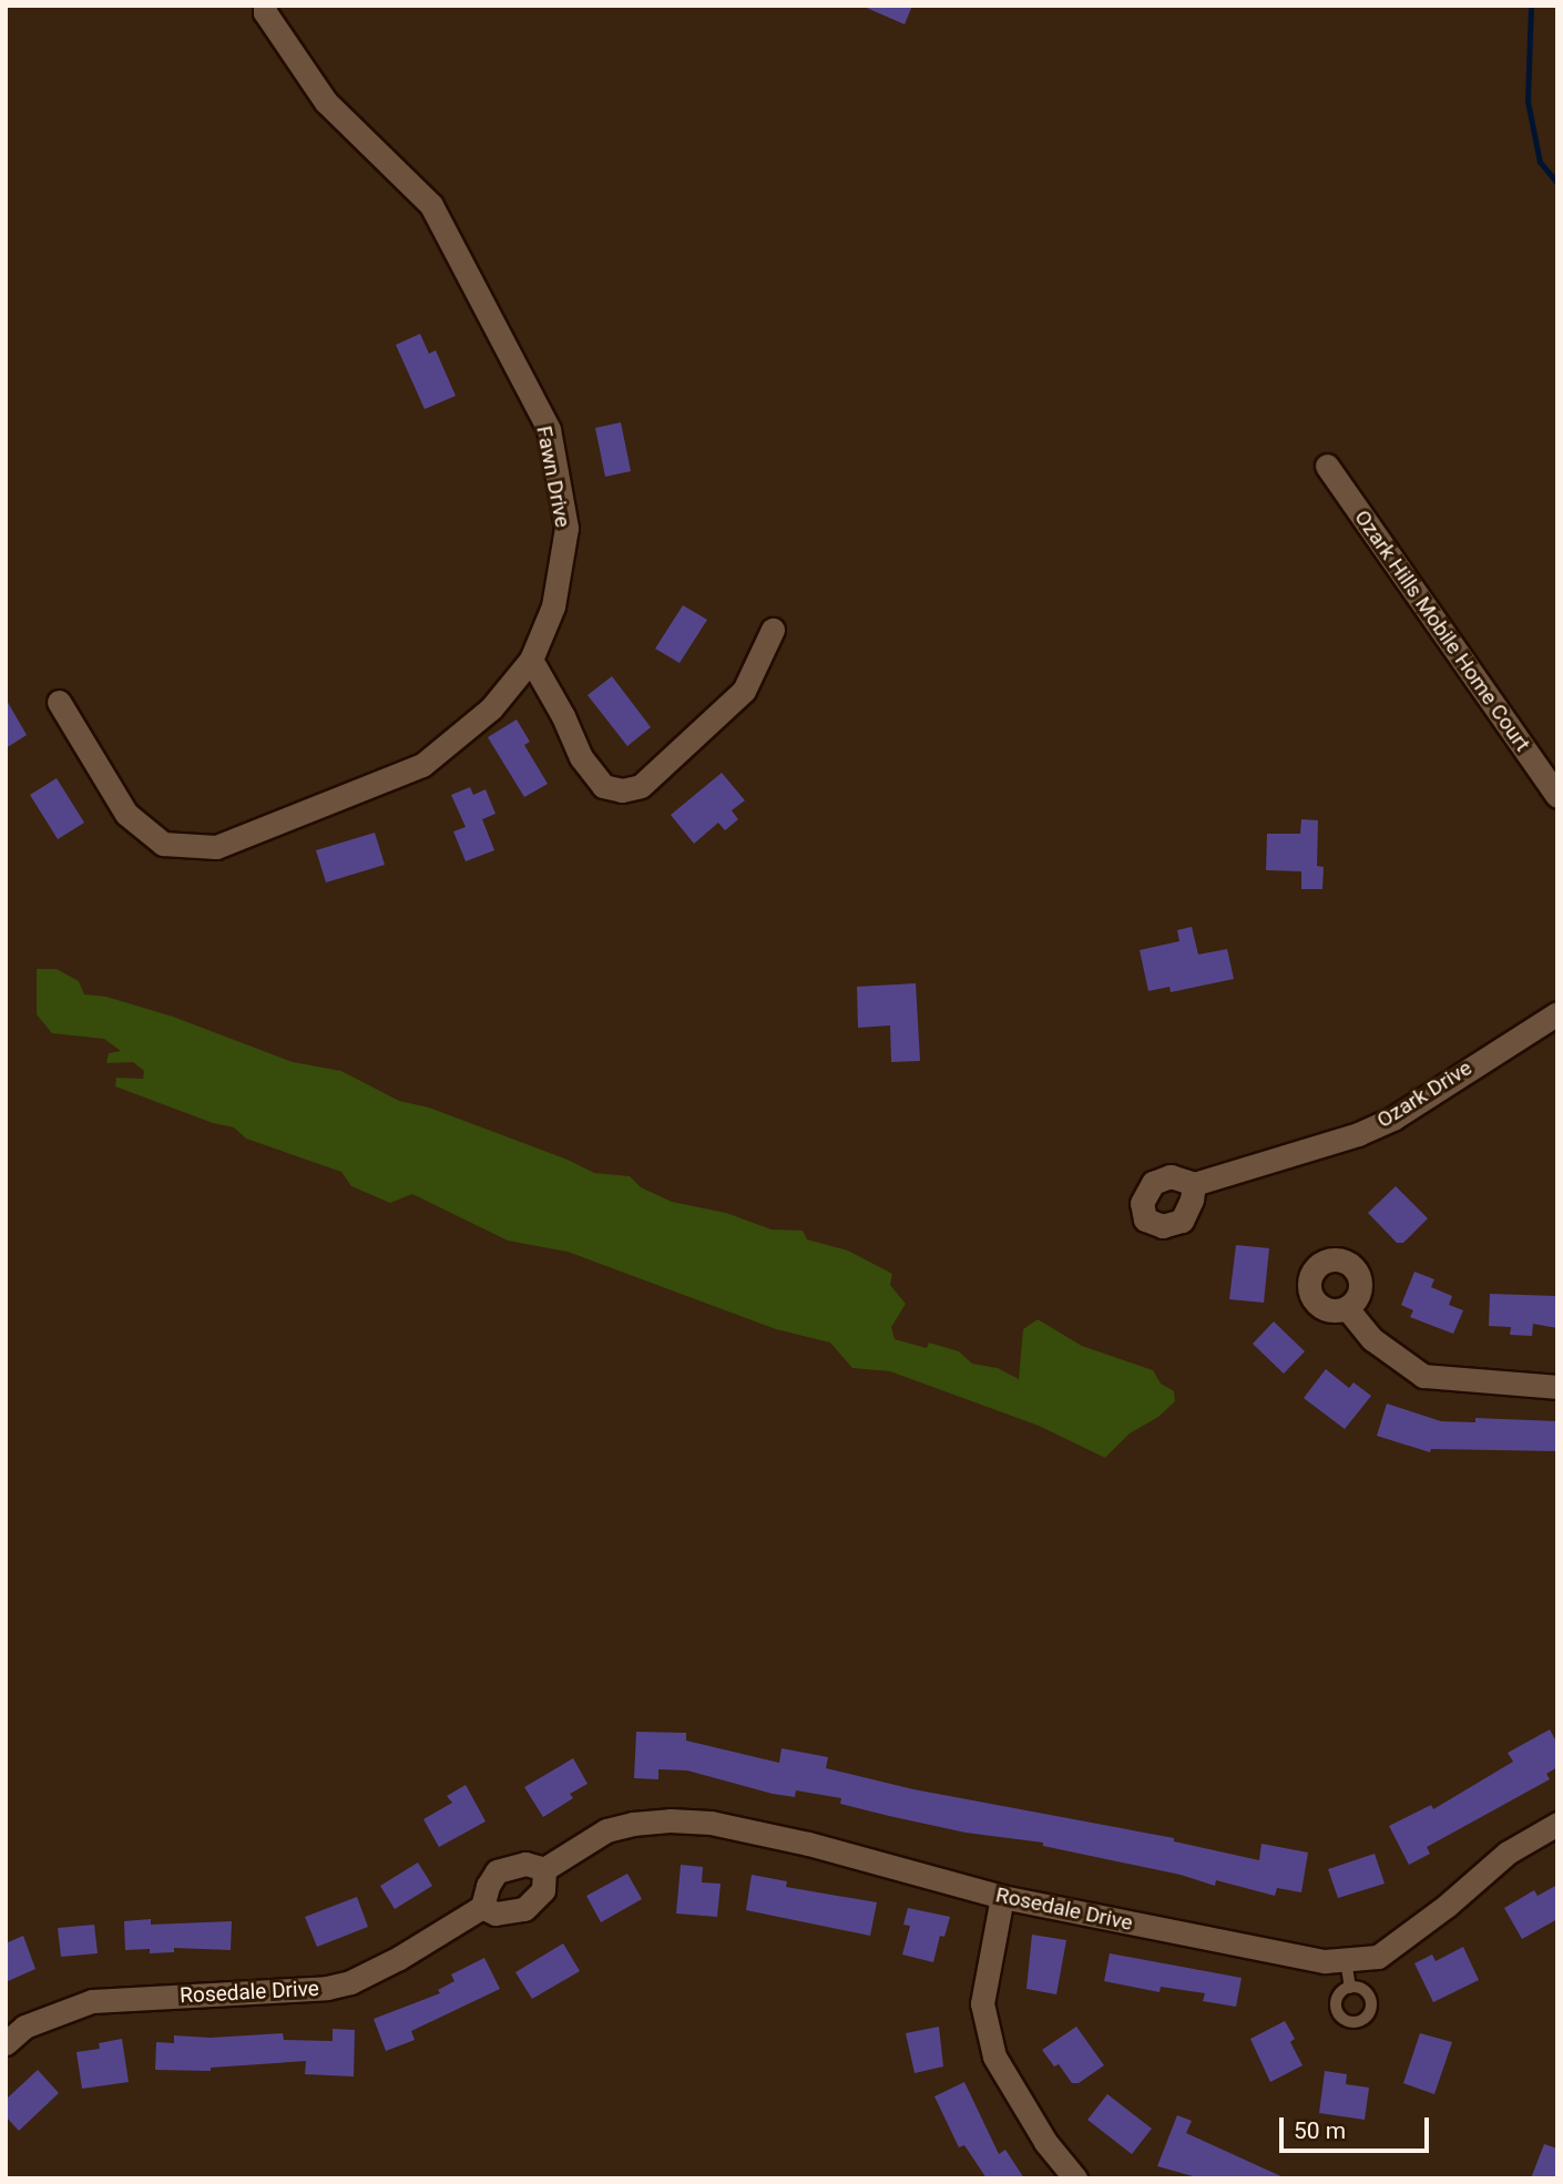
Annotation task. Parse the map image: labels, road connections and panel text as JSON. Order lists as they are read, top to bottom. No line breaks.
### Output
{"streets":{"street":["Fawn Drive","Ozark Hills Mobile Home Court","Ozark Drive","Rosedale Drive"]},"scale_bar":"50 m"}
